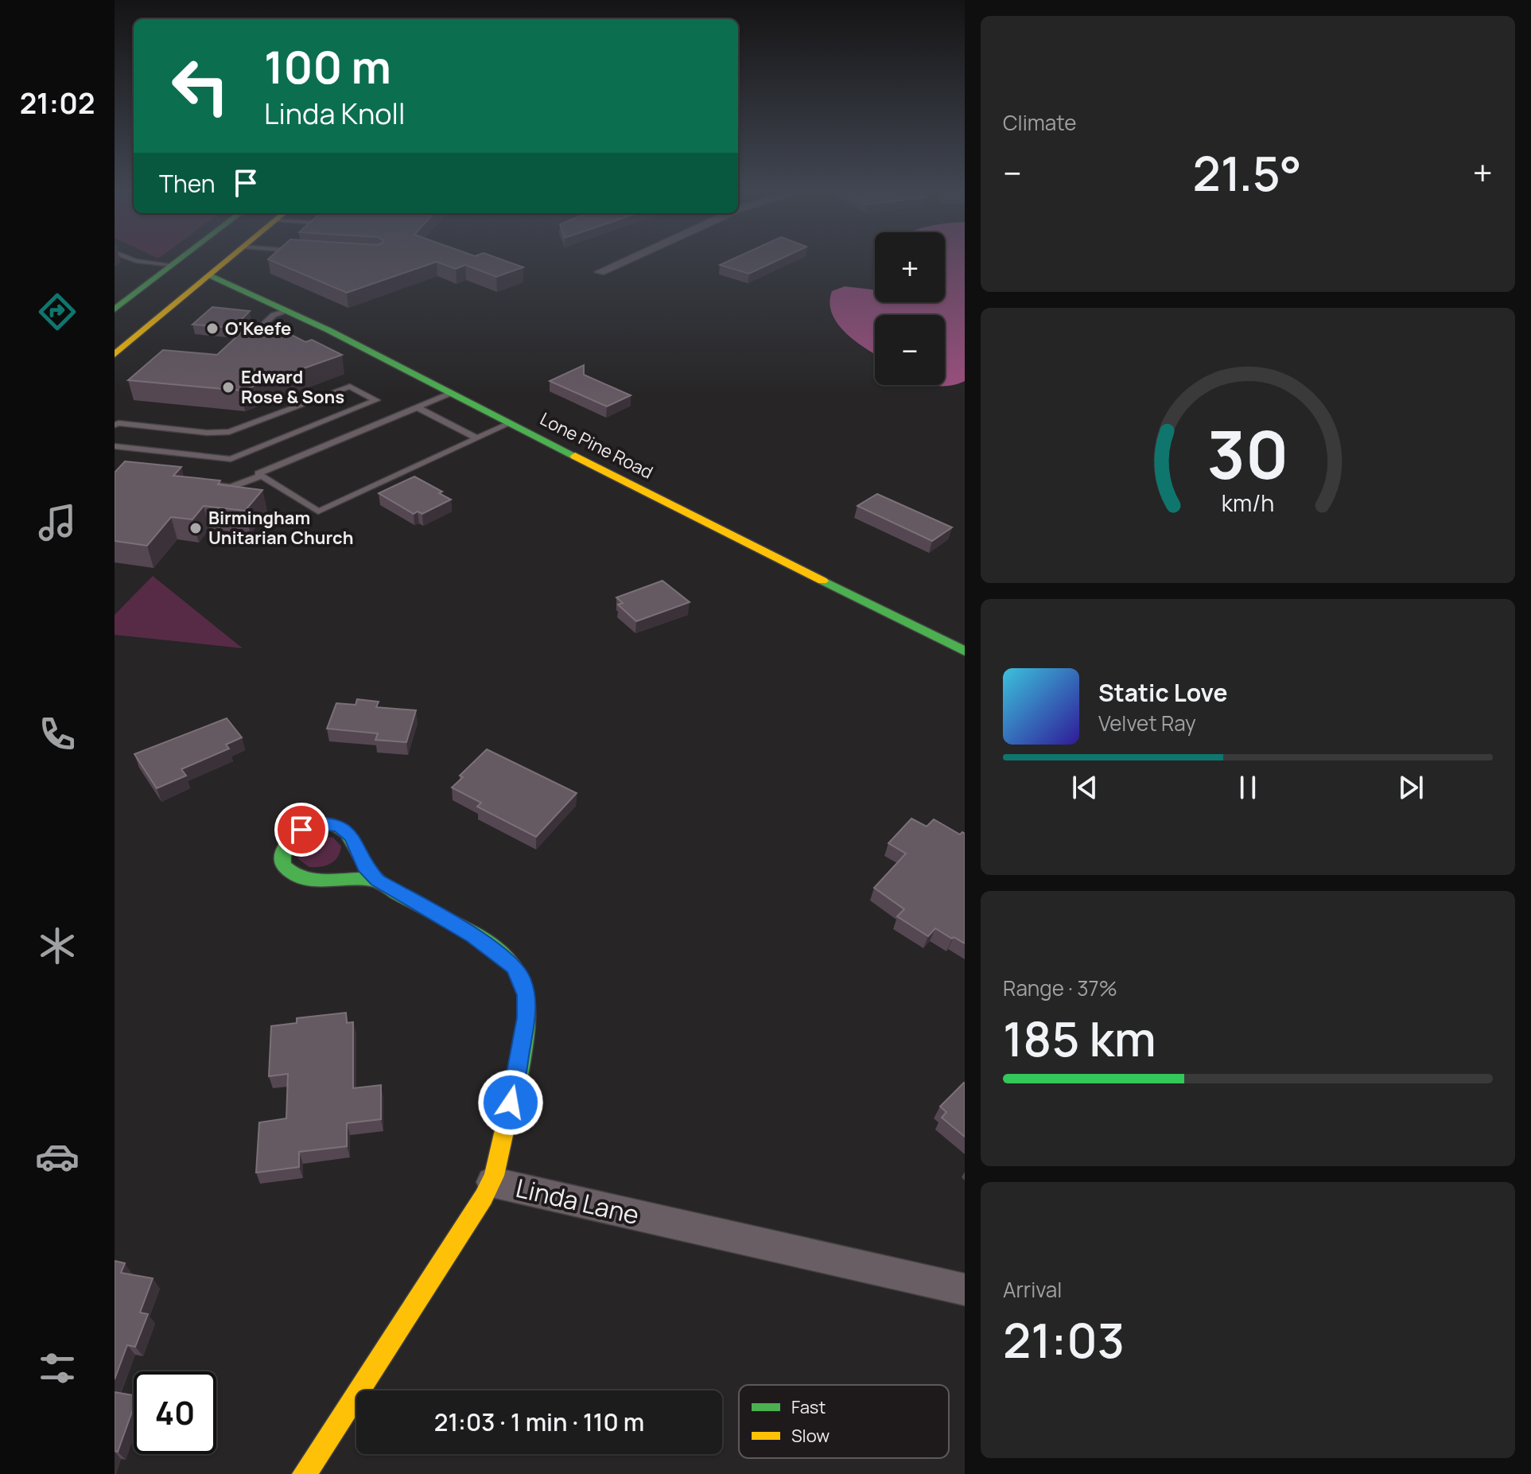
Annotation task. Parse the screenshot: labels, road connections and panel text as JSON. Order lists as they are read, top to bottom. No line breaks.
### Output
{"streets":{"street":["Lone Pine Road","Linda Lane"]},"places":["O'Keefe","Edward Rose & Sons","Birmingham Unitarian Church"],"legend":["Fast","Slow"],"page":{"tabs":"21:02","tile":["Climate",["Range · 37%","185 km"],["Arrival","21:03"]],"turn":["100 m","Linda Knoll"],"heat":["−","21.5°","+"],"then":"Then","map_buttons":["+","−"],"song":["Static Love","Velvet Ray"],"limit":"40","trip":"21:03 · 1 min · 110 m","gauge":["30","km/h"]}}
